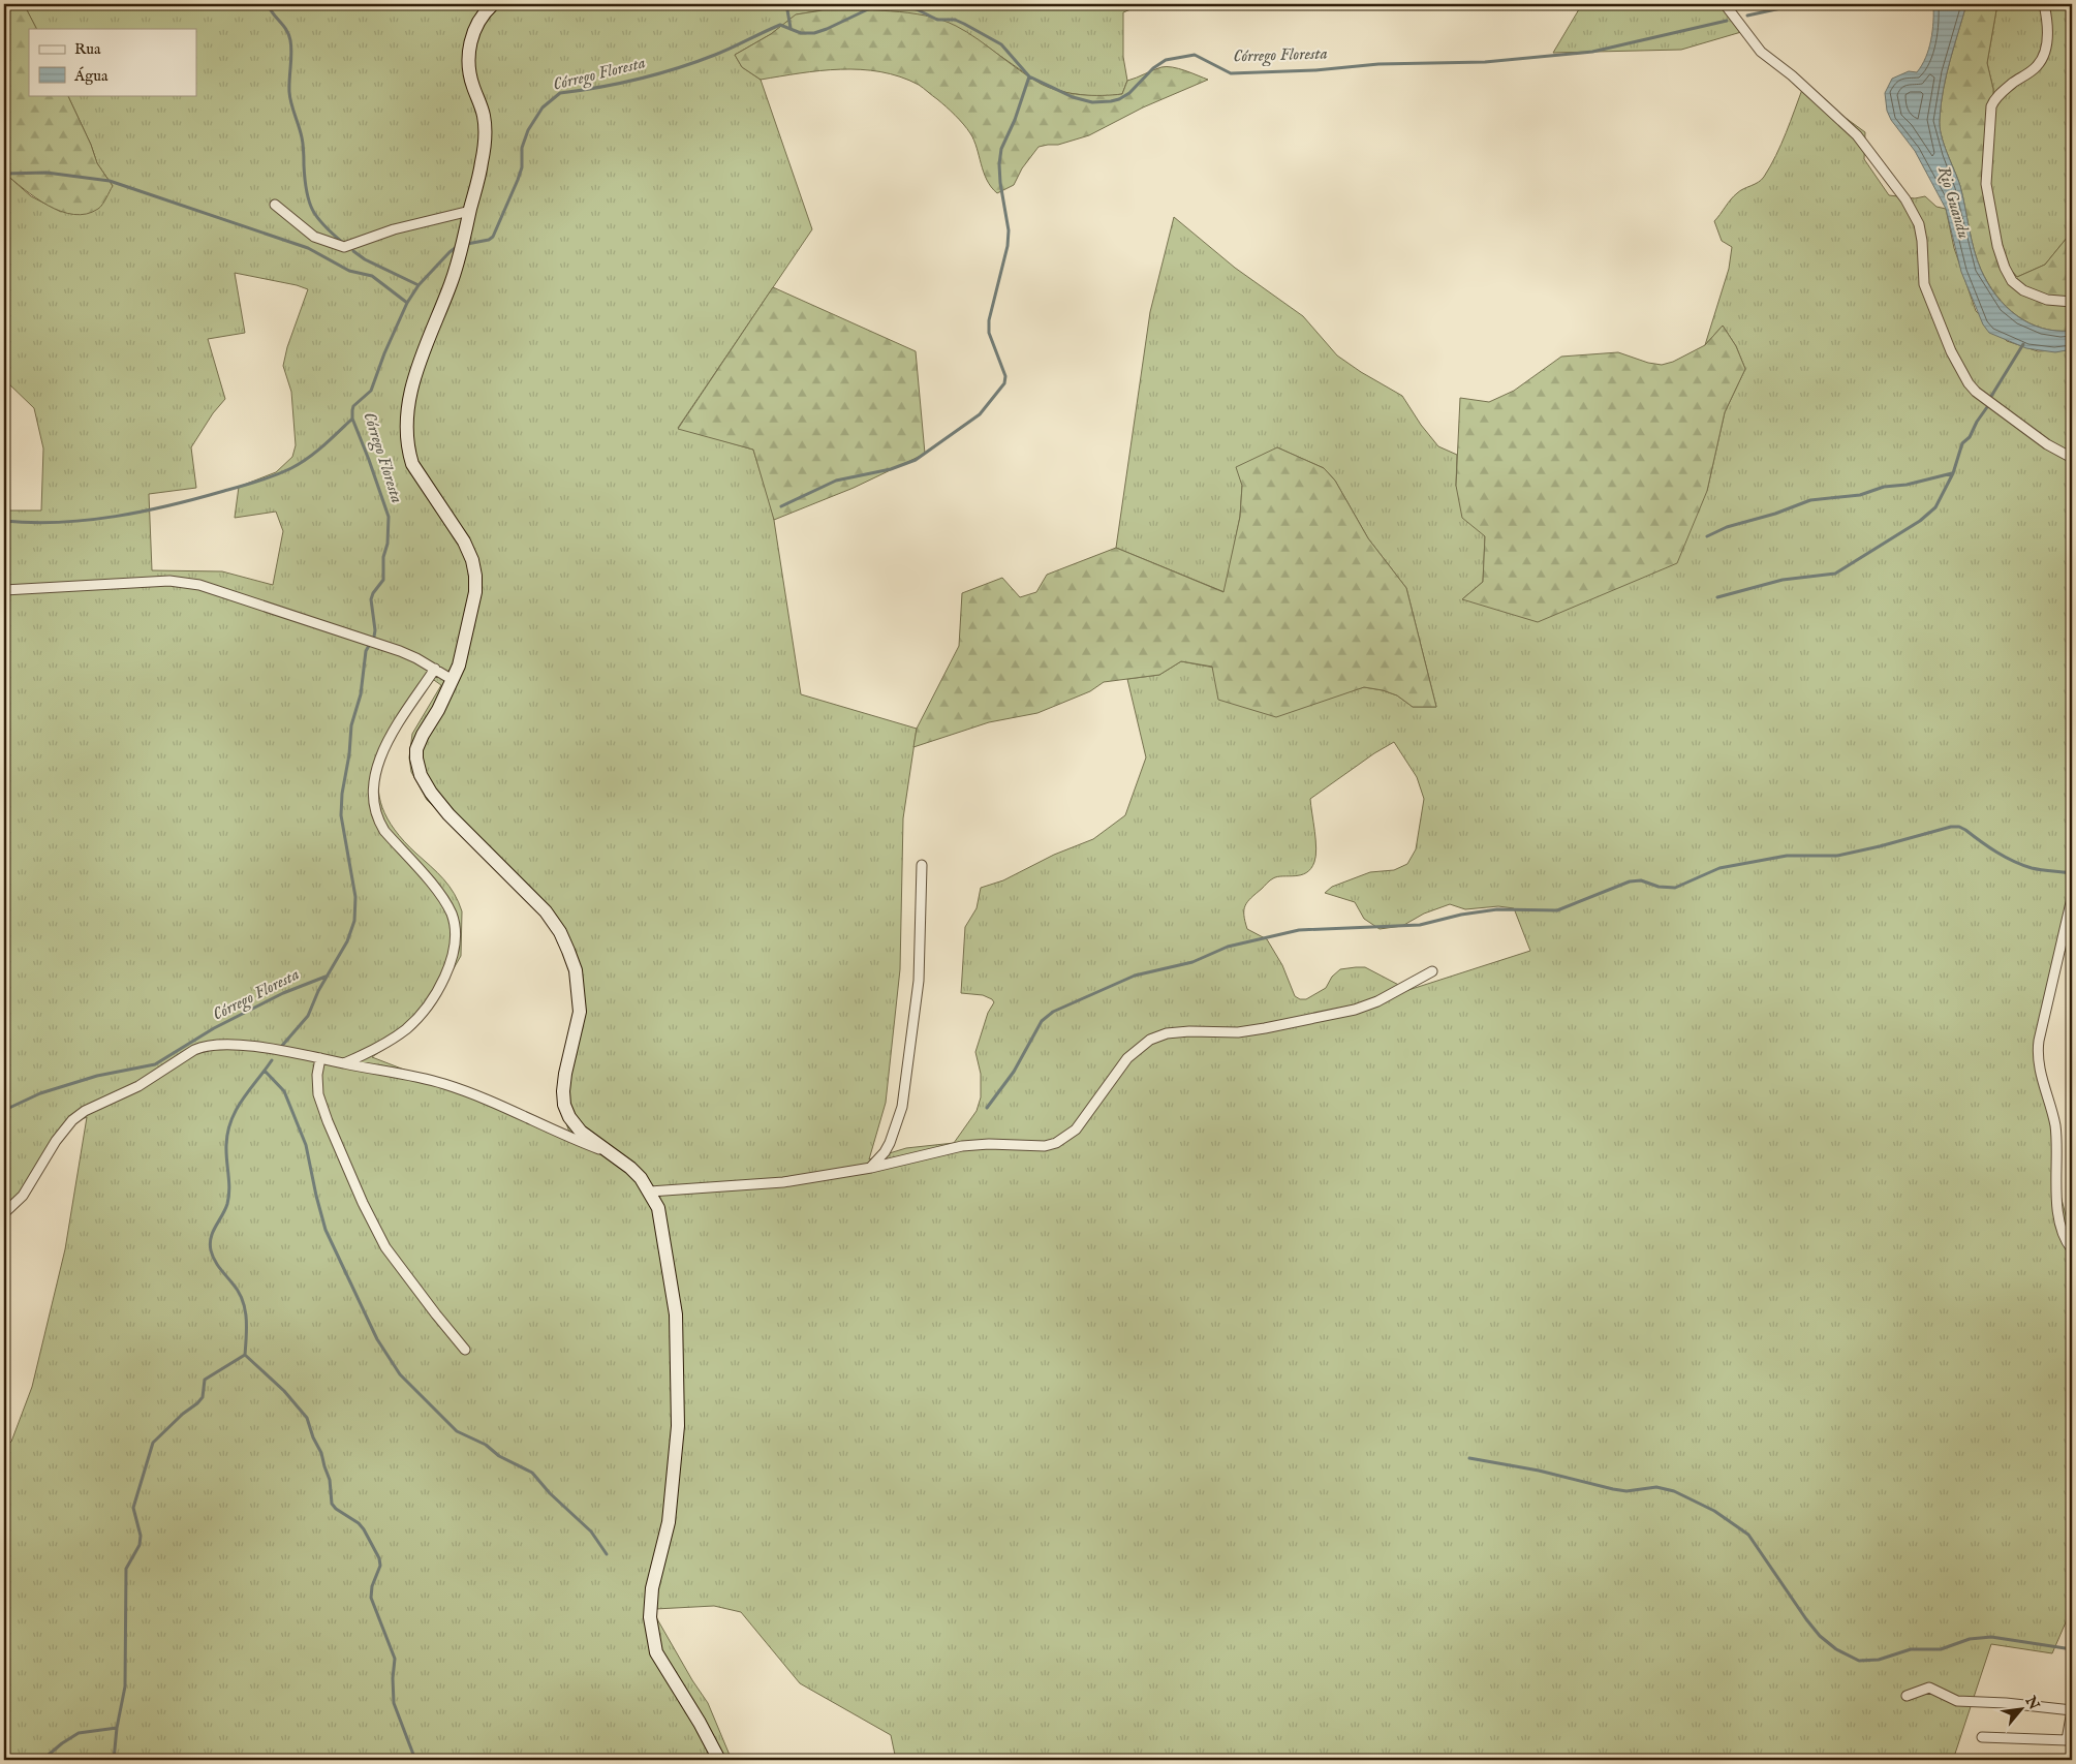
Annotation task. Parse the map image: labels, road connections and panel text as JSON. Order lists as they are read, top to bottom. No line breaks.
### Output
{"water":["Córrego Floresta","Rio Guandu"],"legend":["Rua","Água"],"north":"top right"}
